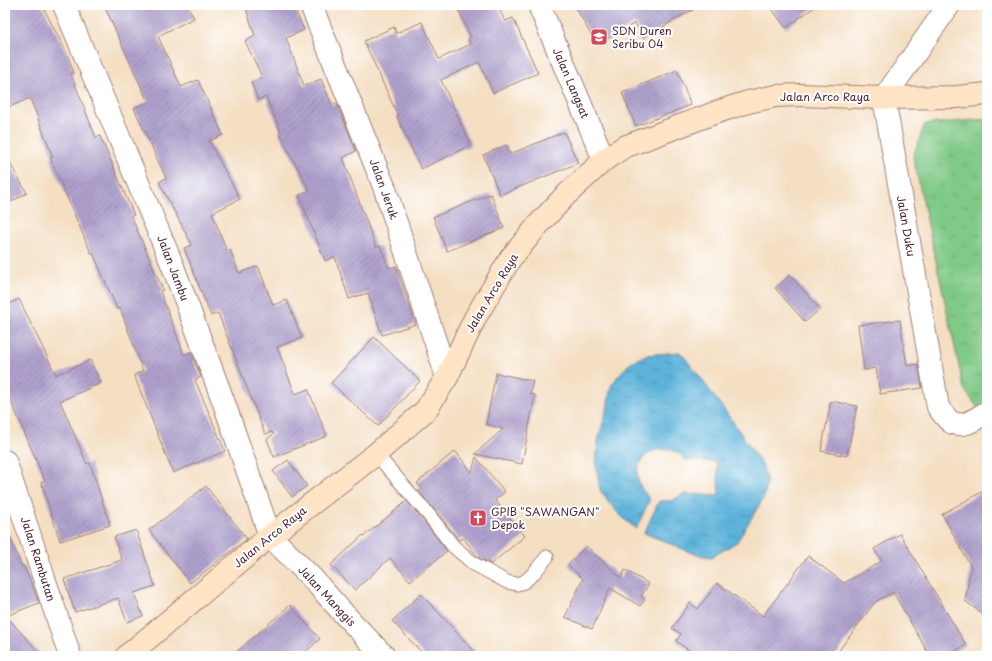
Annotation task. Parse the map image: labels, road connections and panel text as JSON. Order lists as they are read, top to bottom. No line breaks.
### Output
{"streets":{"main road":["Jalan Arco Raya"],"street":["Jalan Langsat","Jalan Jeruk","Jalan Duku","Jalan Jambu","Jalan Rambutan","Jalan Manggis"]},"crossings":[["Jalan Langsat","Jalan Arco Raya"],["Jalan Arco Raya","Jalan Jeruk"],["Jalan Arco Raya","Jalan Duku"],["Jalan Arco Raya","Jalan Jambu"],["Jalan Arco Raya","Jalan Manggis"],["Jalan Jambu","Jalan Manggis"]],"places":{"school or university":["SDN Duren Seribu 04"],"church":["GPIB \"SAWANGAN\" Depok"]}}
